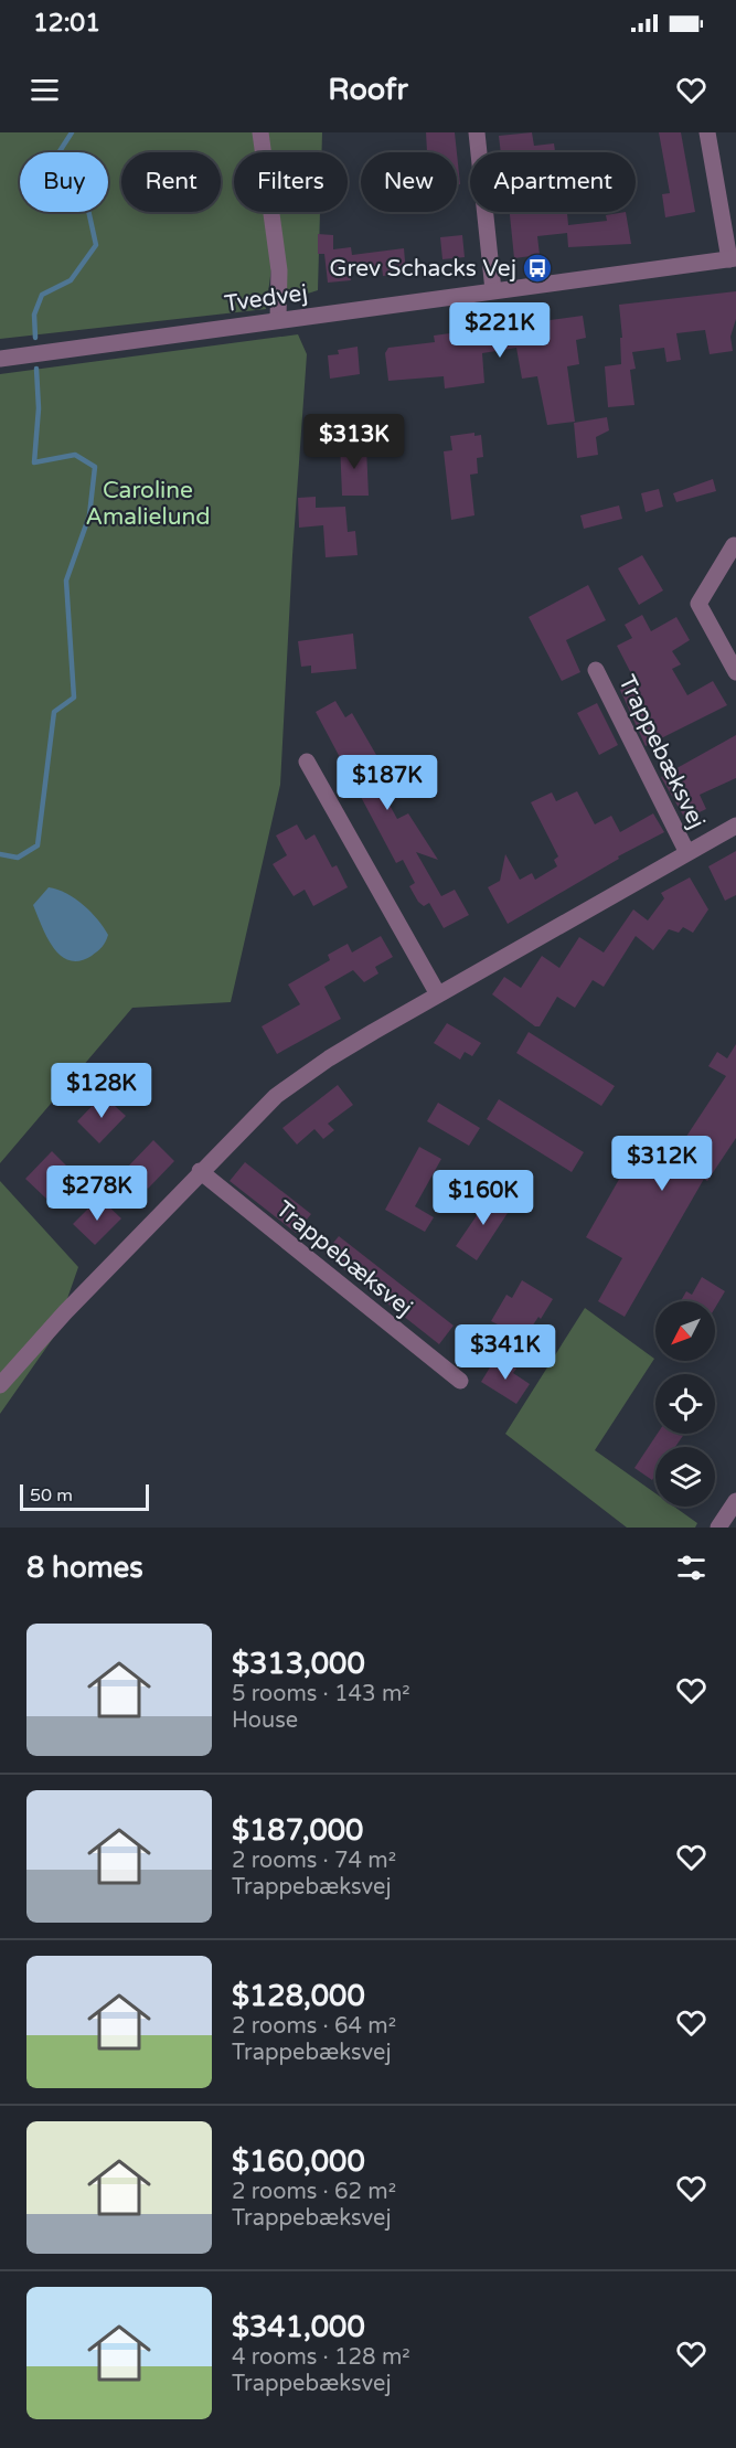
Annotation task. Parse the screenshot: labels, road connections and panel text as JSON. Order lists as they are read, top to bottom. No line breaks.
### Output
{"streets":{"street":["Tvedvej","Trappebæksvej"]},"parks":["Caroline Amalielund"],"places":{"bus stop":["Grev Schacks Vej"]},"scale_bar":"50 m","north":"bottom left","page":{"status":"12:01","header":"Roofr","chip":["Buy","Rent","Filters","New","Apartment"],"price":["$221K","$313K","$187K","$128K","$312K","$278K","$160K","$341K"],"scale":"50 m","heading":"8 homes","list":[{"name":"$313,000","note":"5 rooms · 143 m² · House"},{"name":"$187,000","note":"2 rooms · 74 m² · Trappebæksvej"},{"name":"$128,000","note":"2 rooms · 64 m² · Trappebæksvej"},{"name":"$160,000","note":"2 rooms · 62 m² · Trappebæksvej"},{"name":"$341,000","note":"4 rooms · 128 m² · Trappebæksvej"}]}}
